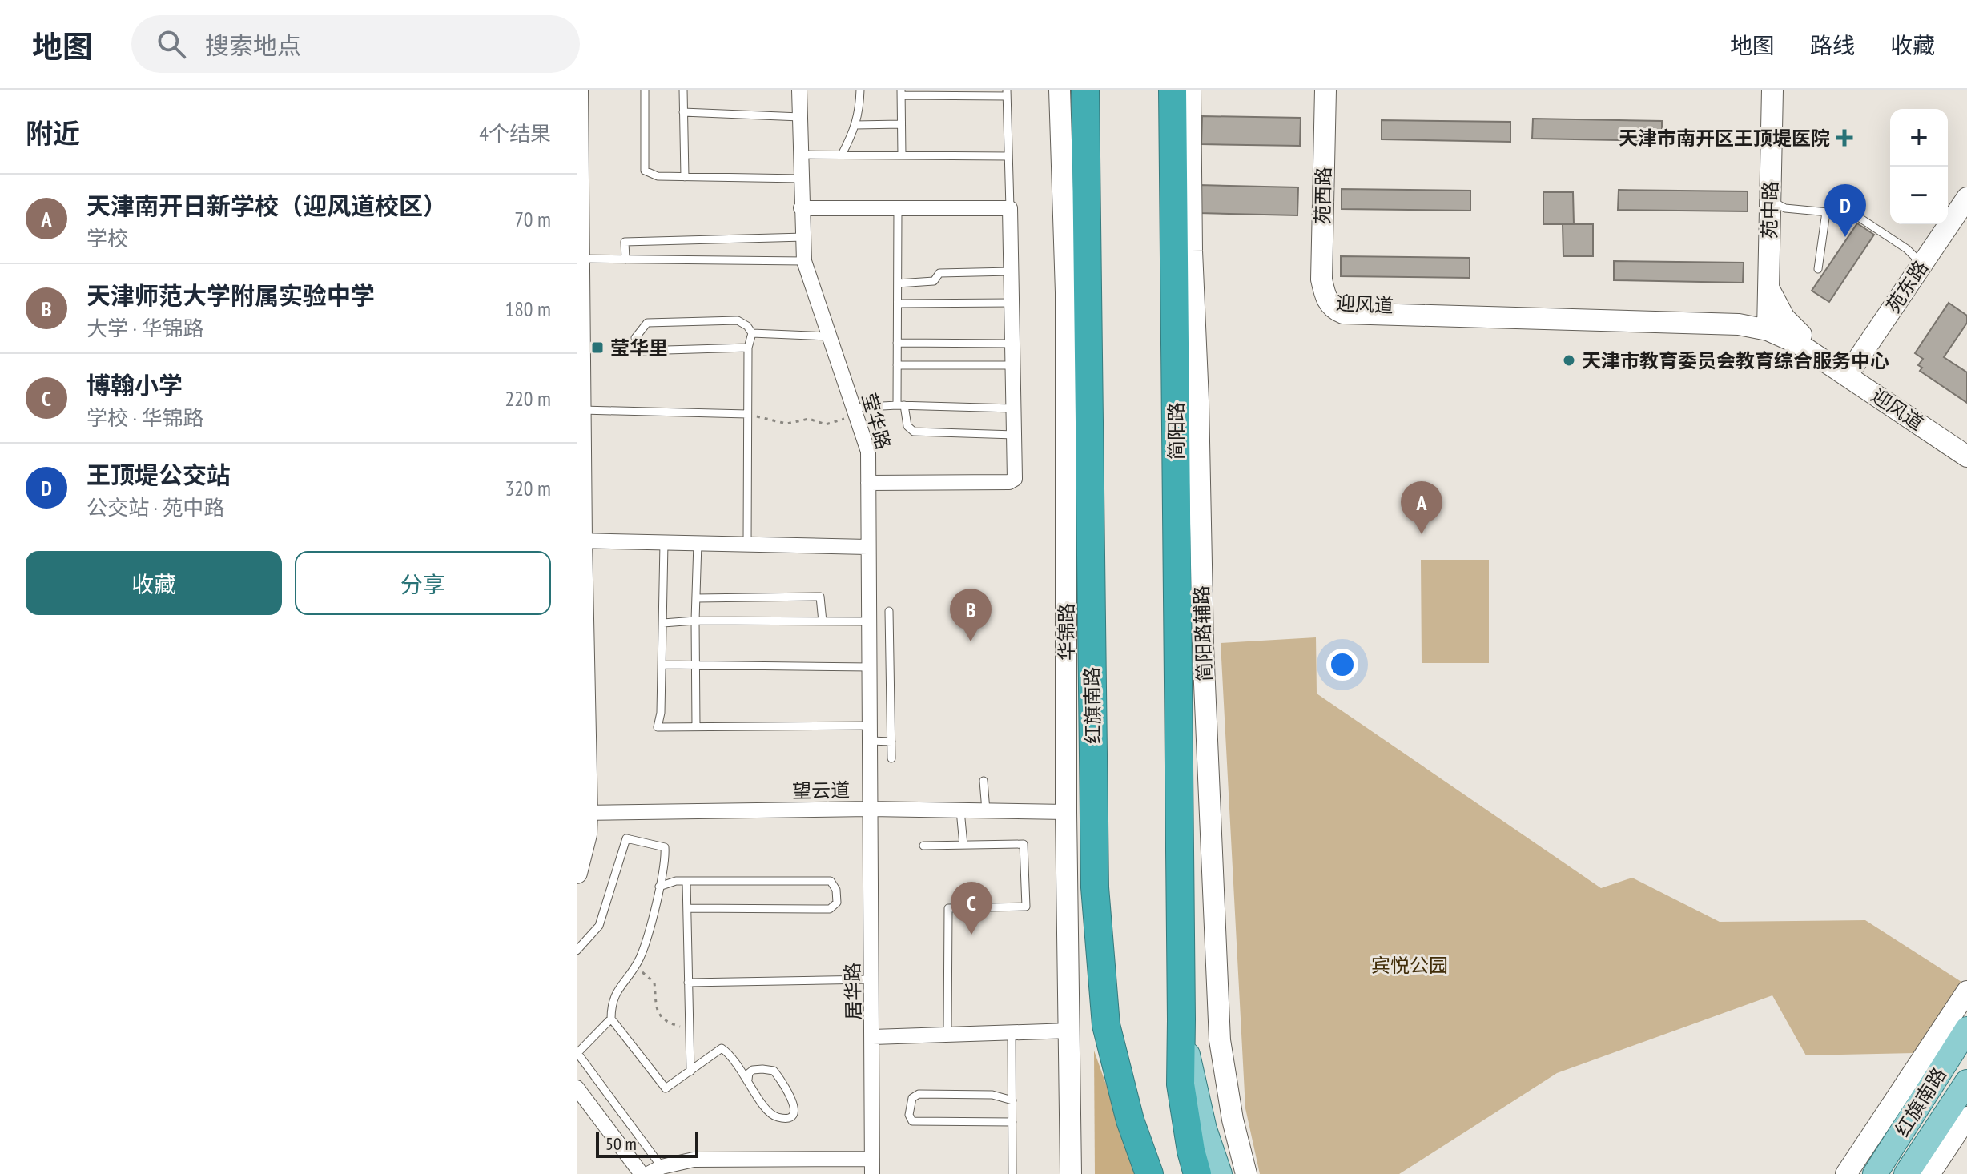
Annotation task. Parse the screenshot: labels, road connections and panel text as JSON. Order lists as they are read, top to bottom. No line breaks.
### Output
{"streets":{"highway":["简阳路","红旗南路"],"street":["苑西路","苑中路","苑东路","迎风道","莹华路","华锦路","简阳路辅路","望云道","居华路"]},"crossings":[["苑西路","迎风道"],["苑中路","迎风道"],["苑东路","迎风道"],["莹华路","望云道"],["莹华路","居华路"],["华锦路","望云道"],["望云道","居华路"]],"parks":["宾悦公园"],"places":{"health":["天津市南开区王顶堤医院"],"transit":["莹华里"],"other":["天津市教育委员会教育综合服务中心"]},"scale_bar":"50 m","page":{"header":"地图","search":"搜索地点","nav":["地图","路线","收藏"],"heading":["附近","4个结果"],"map_buttons":["+","−"],"list":[{"mark":"A","name":"天津南开日新学校（迎风道校区）","note":"学校","value":"70 m"},{"mark":"B","name":"天津师范大学附属实验中学","note":"大学 · 华锦路","value":"180 m"},{"mark":"C","name":"博翰小学","note":"学校 · 华锦路","value":"220 m"},{"mark":"D","name":"王顶堤公交站","note":"公交站 · 苑中路","value":"320 m"}],"pins":["D","A","B","C"],"buttons":["收藏","分享"],"scale":"50 m"}}
